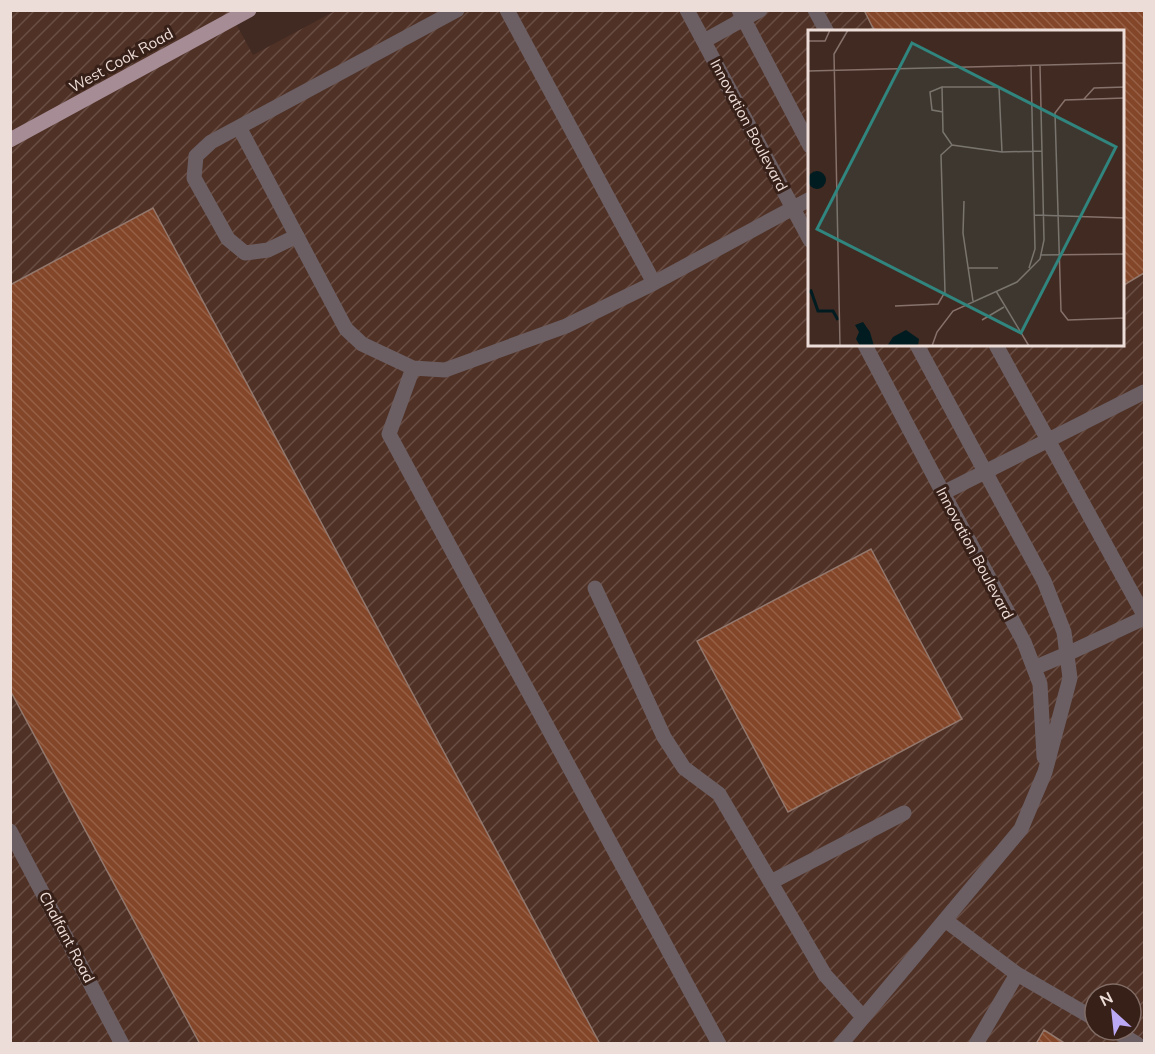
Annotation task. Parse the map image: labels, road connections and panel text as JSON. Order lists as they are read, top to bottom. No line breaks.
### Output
{"streets":{"main road":["West Cook Road"],"street":["Innovation Boulevard","Chalfant Road"]},"north":"top left"}
